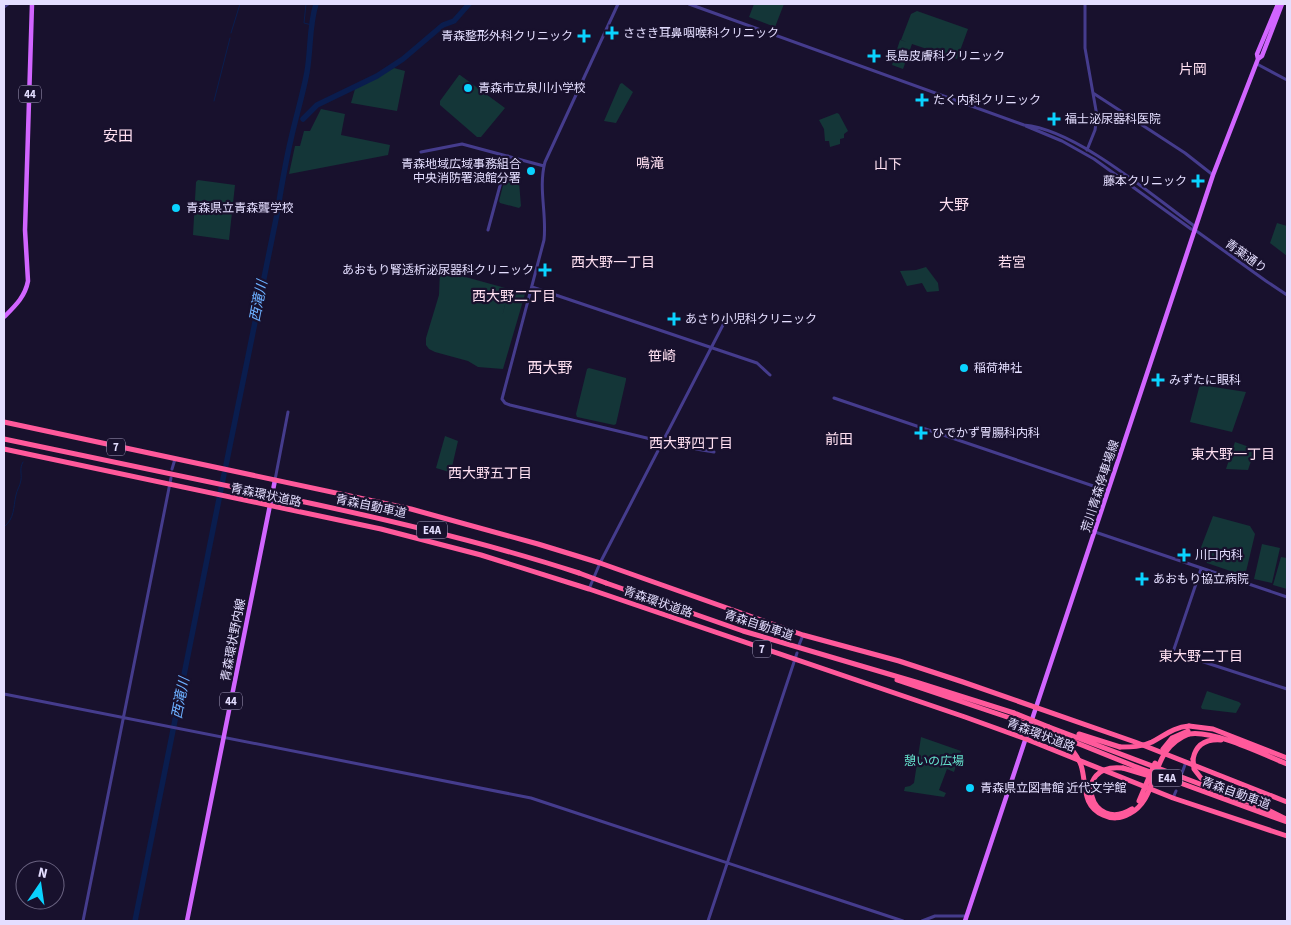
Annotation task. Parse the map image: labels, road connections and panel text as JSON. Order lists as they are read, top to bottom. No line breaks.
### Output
{"streets":{"highway":["7","青森環状道路","青森自動車道","E4A"],"main road":["44","荒川青森停車場線","青森環状野内線"],"street":["青葉通り"]},"crossings":[["青葉通り","荒川青森停車場線"],["荒川青森停車場線","青森環状道路"],["青森環状道路","青森環状野内線"]],"districts":["片岡","安田","鳴滝","山下","大野","西大野一丁目","若宮","西大野二丁目","笹崎","西大野","前田","西大野四丁目","東大野一丁目","西大野五丁目","東大野二丁目"],"water":["西滝川"],"parks":["憩いの広場"],"places":{"health":["ささき耳鼻咽喉科クリニック","青森整形外科クリニック","長島皮膚科クリニック","たく内科クリニック","福士泌尿器科医院","藤本クリニック","あおもり腎透析泌尿器科クリニック","あさり小児科クリニック","みずたに眼科","ひでかず胃腸科内科","川口内科","あおもり協立病院"],"other":["青森市立泉川小学校","青森地域広域事務組合 中央消防署浪館分署","青森県立青森聾学校","稲荷神社","青森県立図書館 近代文学館"]},"north":"top"}
